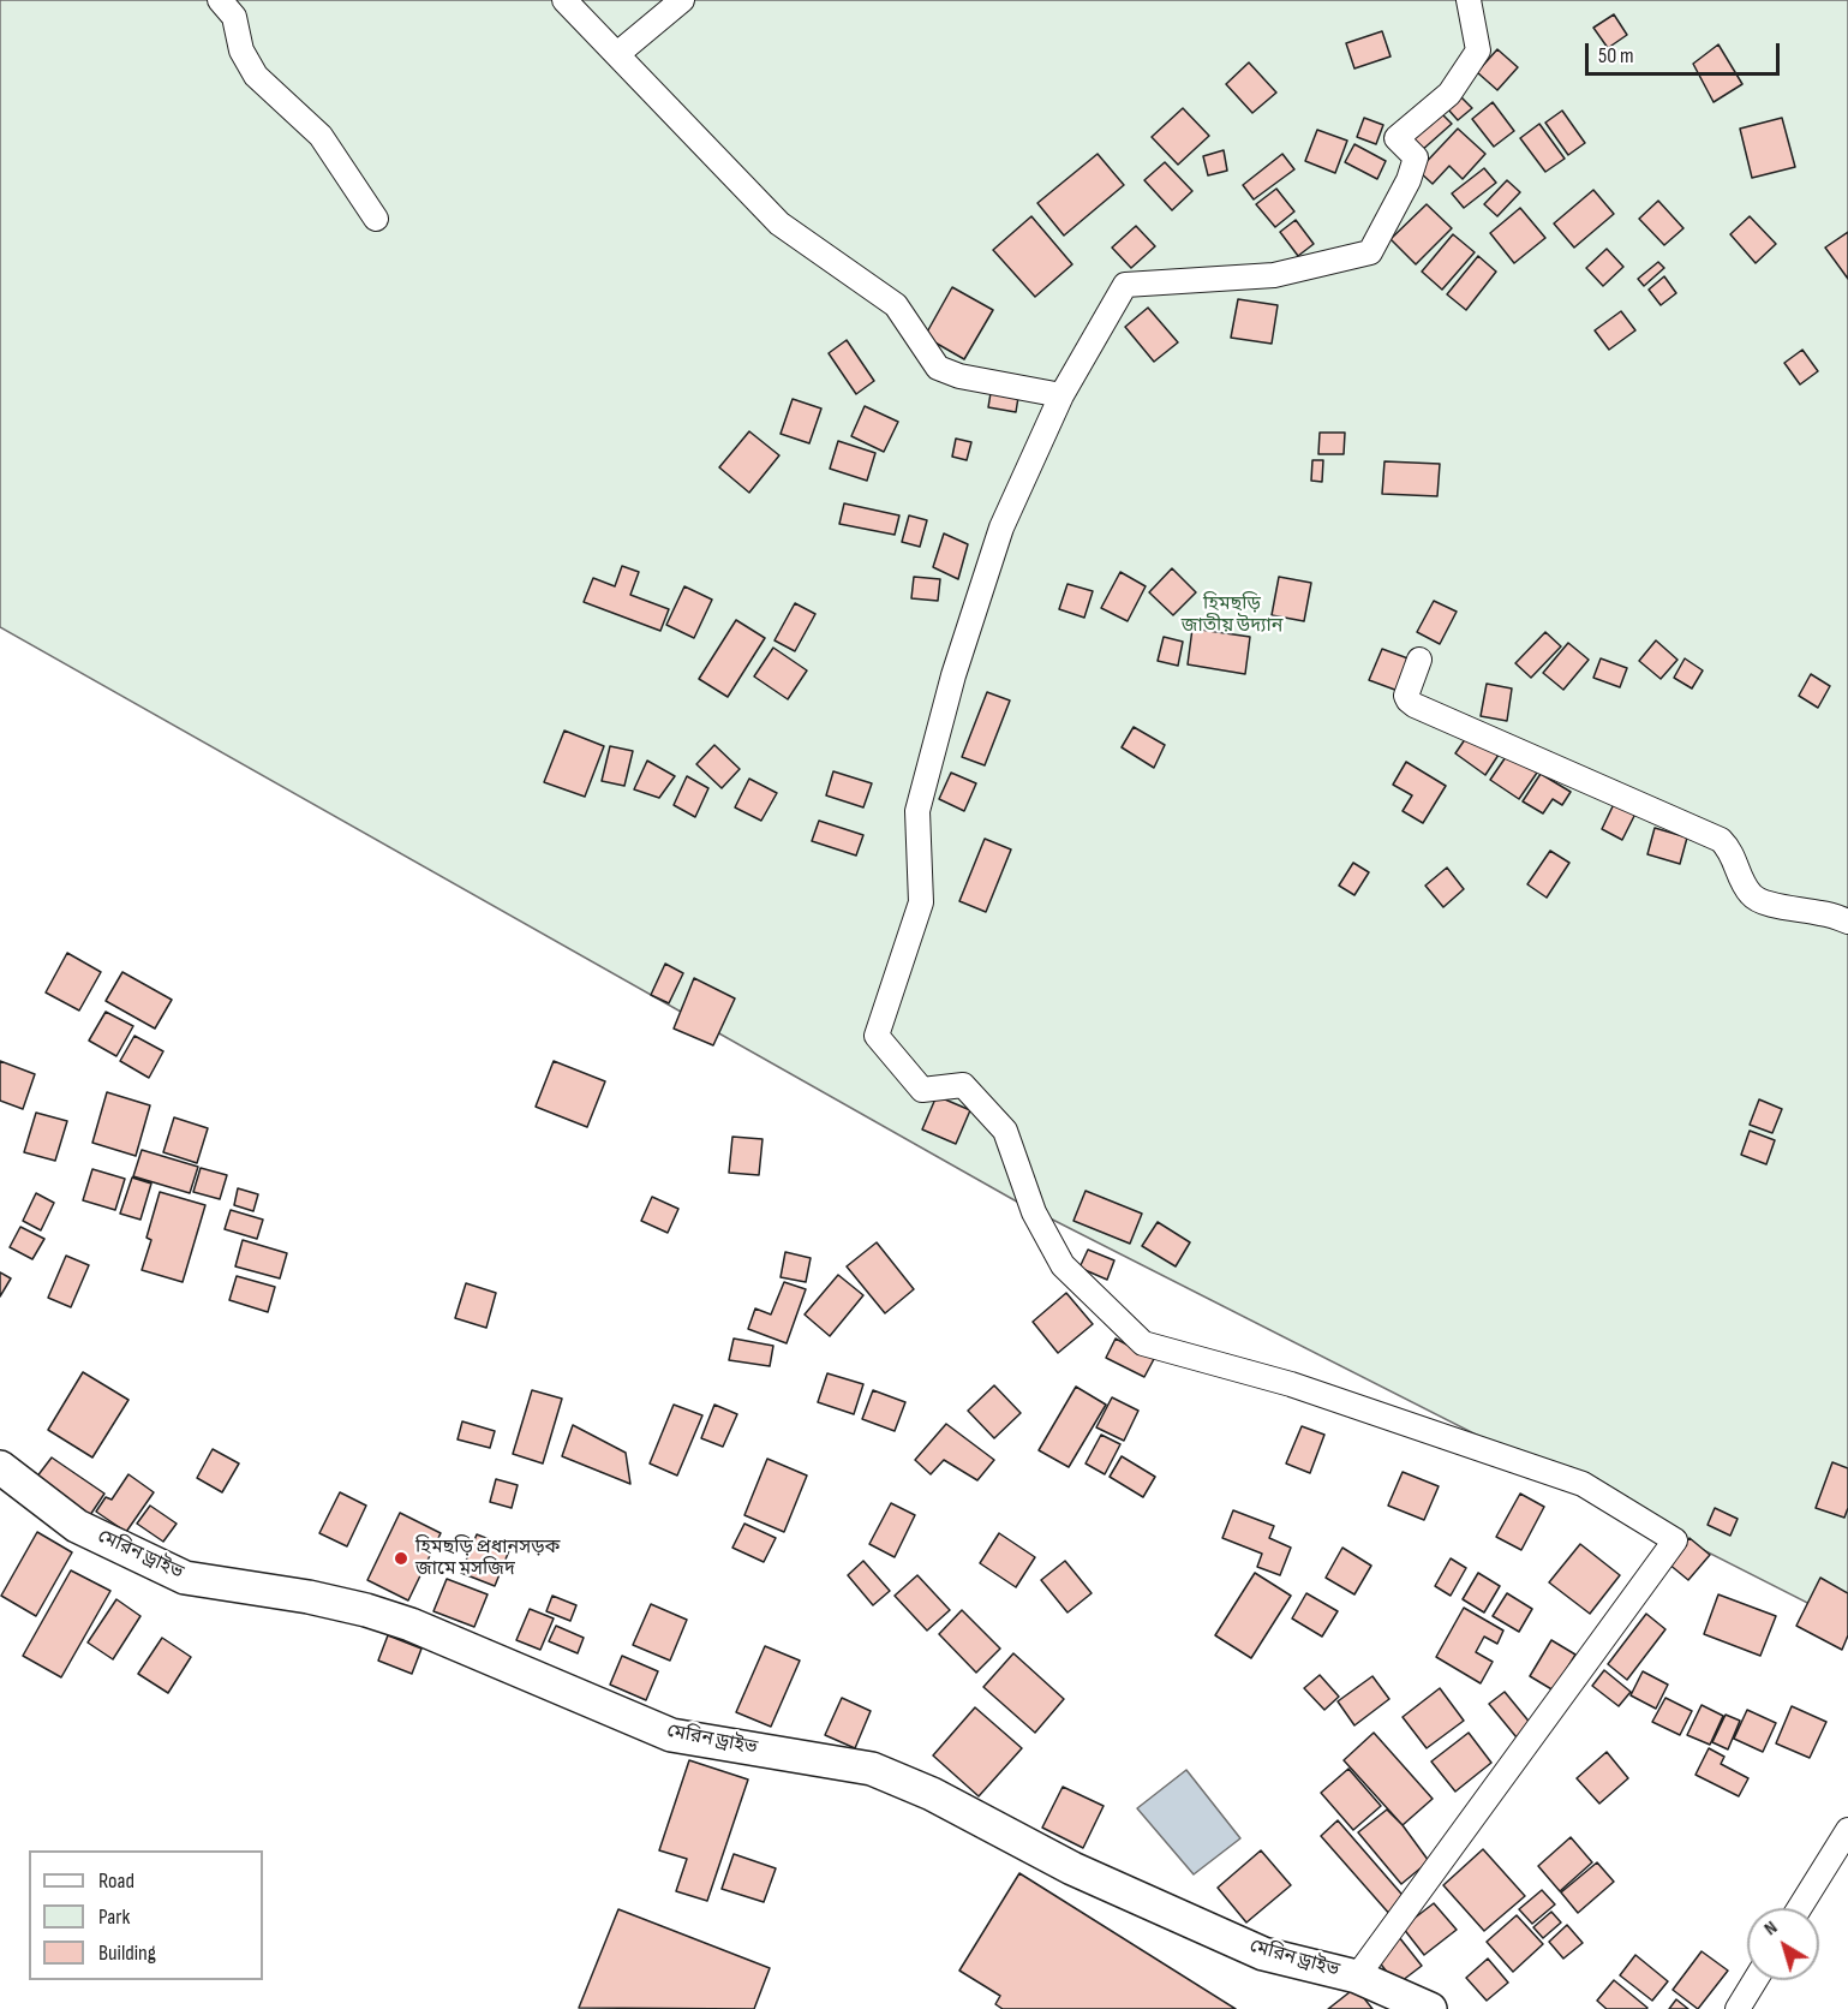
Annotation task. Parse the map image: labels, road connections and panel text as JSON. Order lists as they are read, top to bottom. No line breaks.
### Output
{"streets":{"main road":["মেরিন ড্রাইভ"]},"parks":["হিমছড়ি জাতীয় উদ্যান"],"places":["হিমছড়ি প্রধানসড়ক জামে মসজিদ"],"legend":["Road","Park","Building"],"scale_bar":"50 m","north":"top left"}
